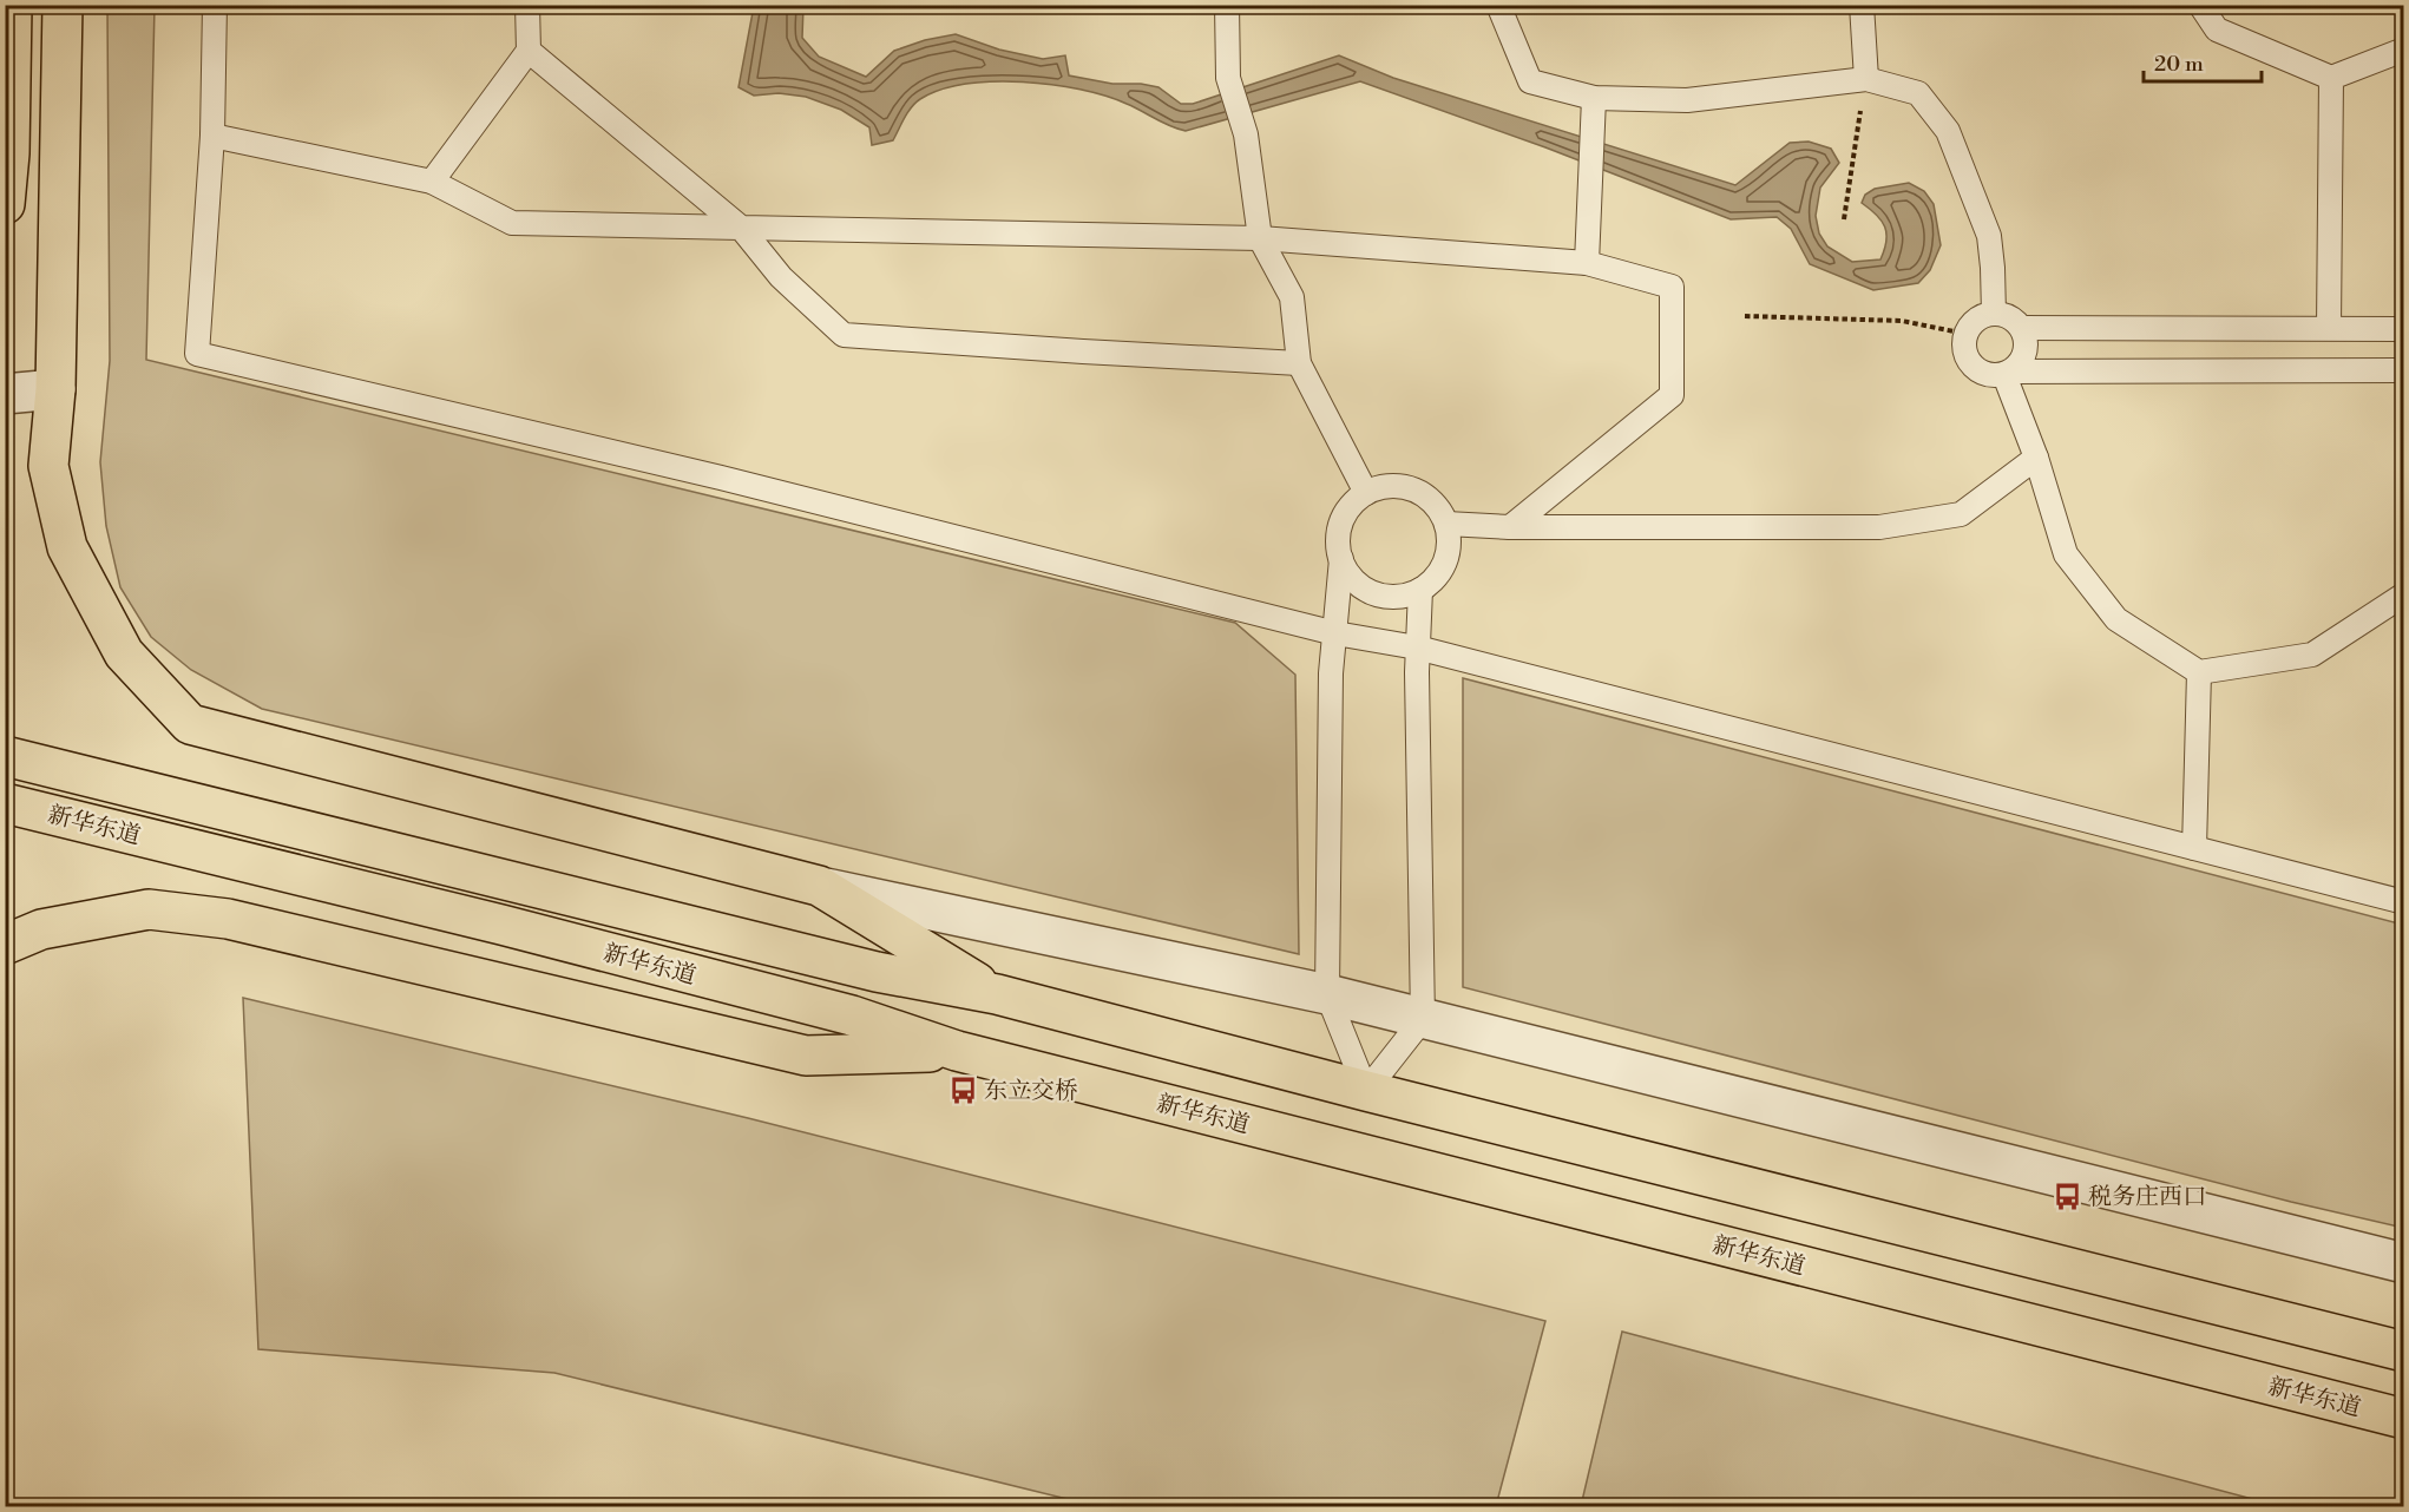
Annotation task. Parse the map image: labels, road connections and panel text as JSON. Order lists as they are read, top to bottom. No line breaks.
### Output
{"streets":{"main road":["新华东道"]},"places":{"bus stop":["东立交桥","税务庄西口"]},"scale_bar":"20 m"}
